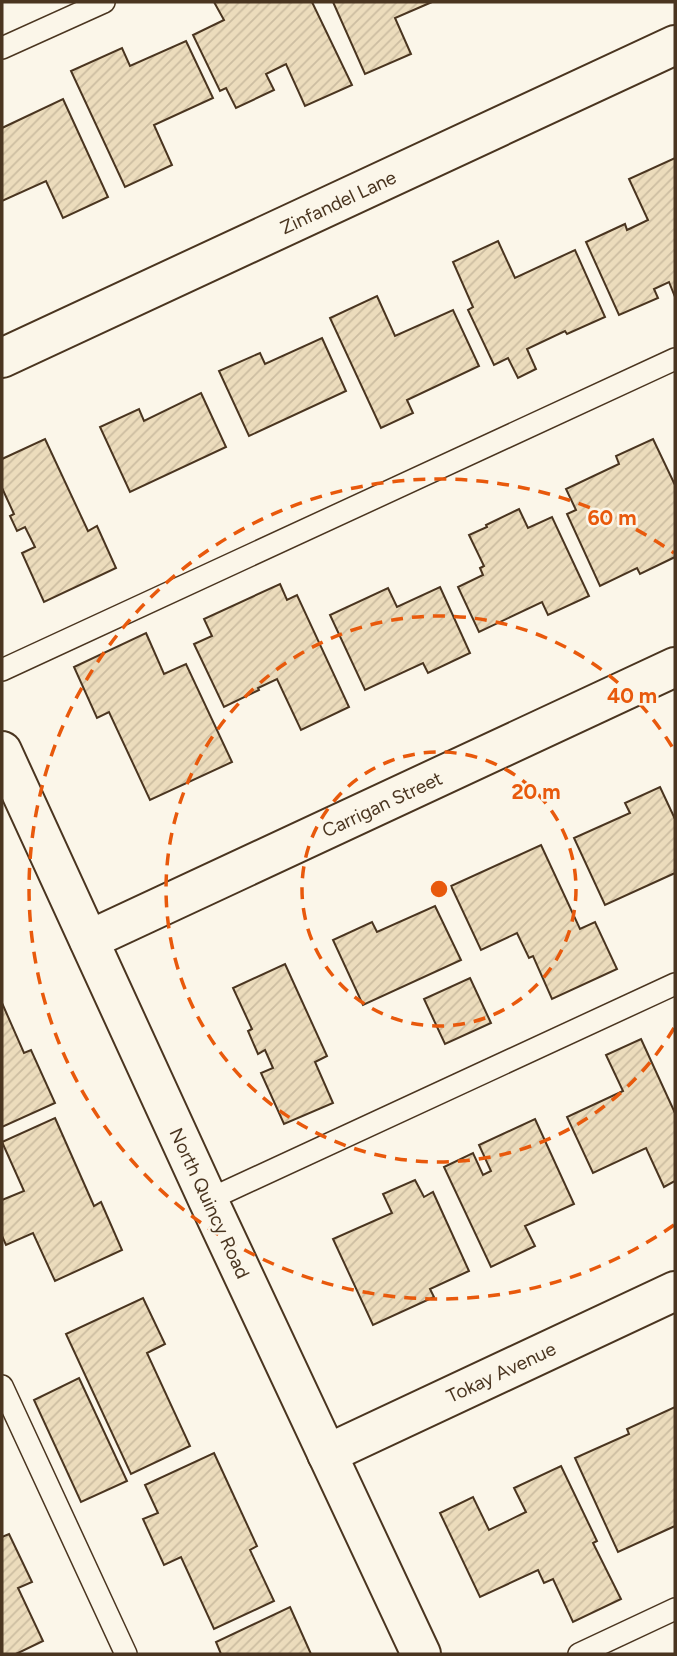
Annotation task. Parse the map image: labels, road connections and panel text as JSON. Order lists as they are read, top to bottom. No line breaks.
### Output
{"streets":{"street":["Zinfandel Lane","Carrigan Street","North Quincy Road","Tokay Avenue"]},"crossings":[["Carrigan Street","North Quincy Road"],["North Quincy Road","Tokay Avenue"]],"rings":["60 m","40 m","20 m"]}
